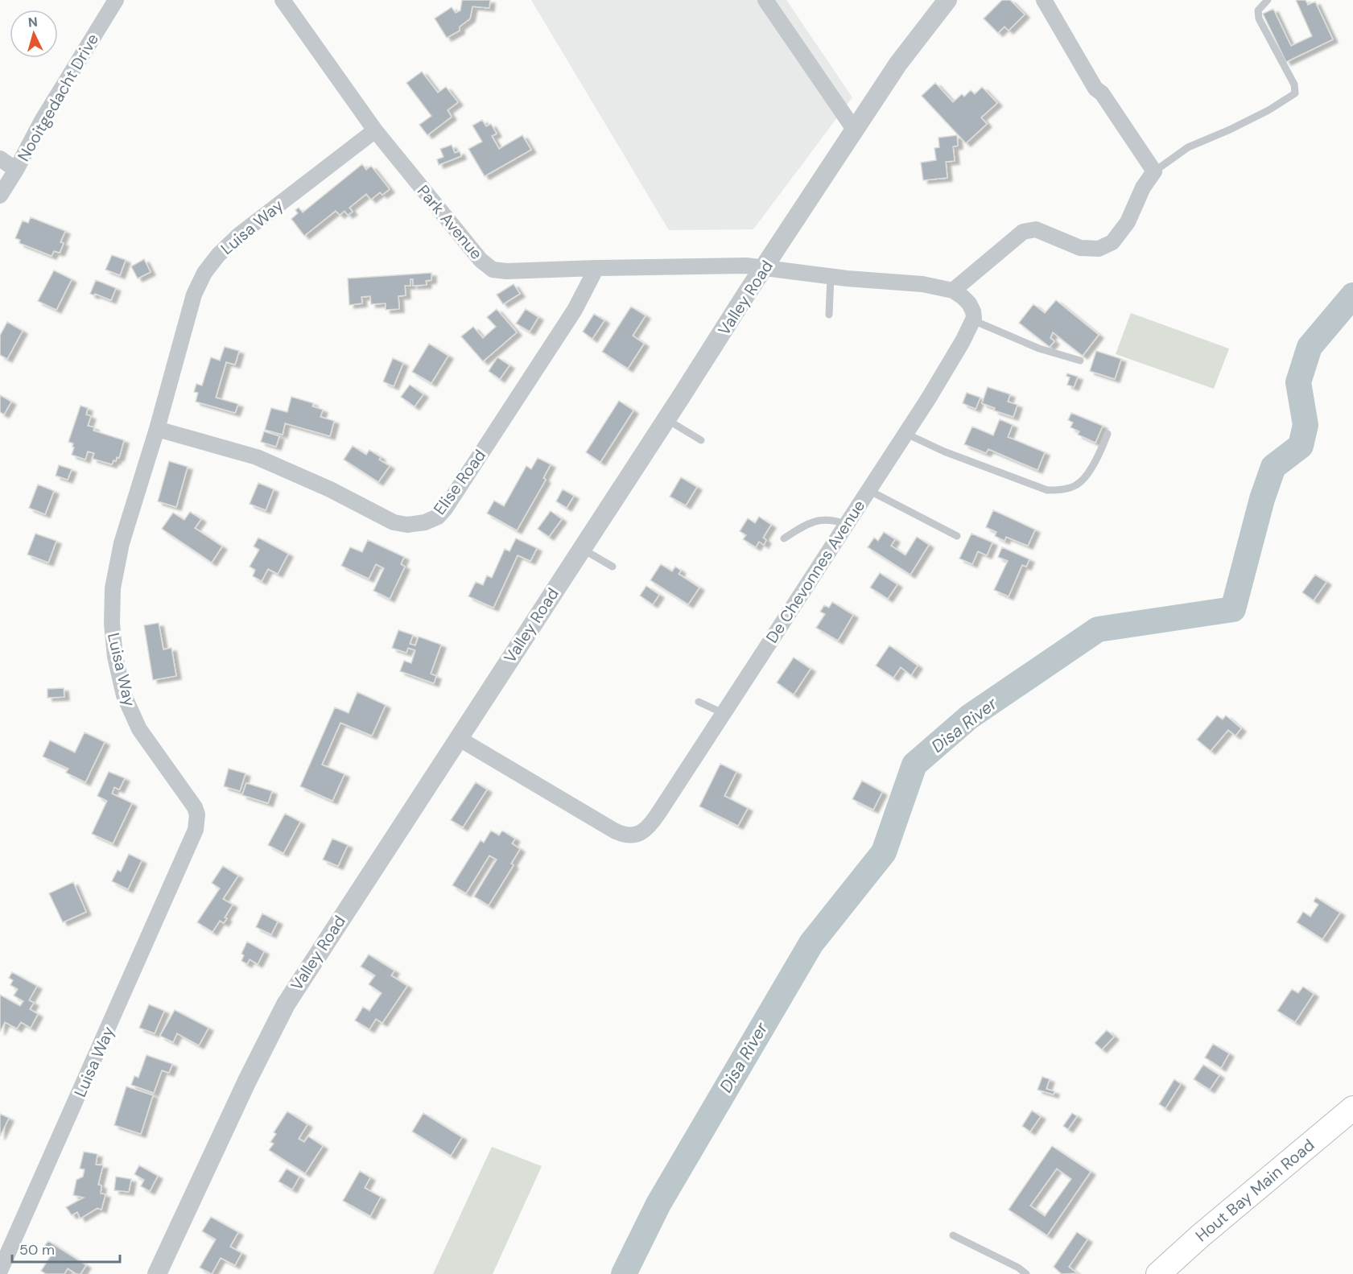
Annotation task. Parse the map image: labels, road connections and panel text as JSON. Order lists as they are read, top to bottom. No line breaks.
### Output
{"streets":{"main road":["Hout Bay Main Road"],"street":["Nooitgedacht Drive","Park Avenue","Luisa Way","Valley Road","Elise Road","De Chevonnes Avenue"]},"crossings":[["Park Avenue","Luisa Way"],["Park Avenue","Valley Road"],["Park Avenue","Elise Road"],["Luisa Way","Elise Road"],["Valley Road","De Chevonnes Avenue"]],"water":["Disa River"],"scale_bar":"50 m","north":"top"}
